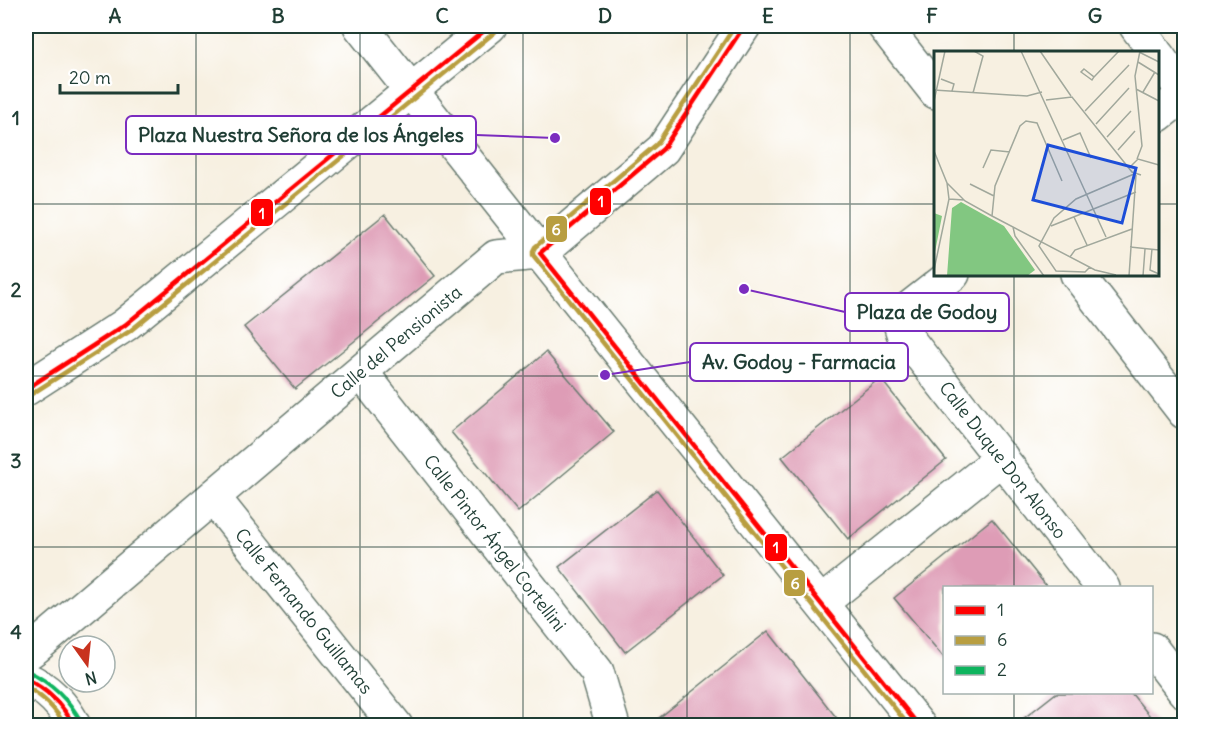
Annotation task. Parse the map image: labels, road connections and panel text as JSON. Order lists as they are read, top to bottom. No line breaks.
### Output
{"streets":{"street":["Calle del Pensionista","Calle Duque Don Alonso","Calle Pintor Ángel Cortellini","Calle Fernando Guillamas"]},"crossings":[["Calle del Pensionista","Calle Pintor Ángel Cortellini"],["Calle del Pensionista","Calle Fernando Guillamas"]],"places":["Plaza Nuestra Señora de los Ángeles","Plaza de Godoy","Av. Godoy - Farmacia"],"lines":["transit line 1","transit line 6","transit line 2"],"legend":["1","6","2"],"scale_bar":"20 m","north":"bottom","grid":{"columns":["A","B","C","D","E","F","G"],"rows":["1","2","3","4"]}}
